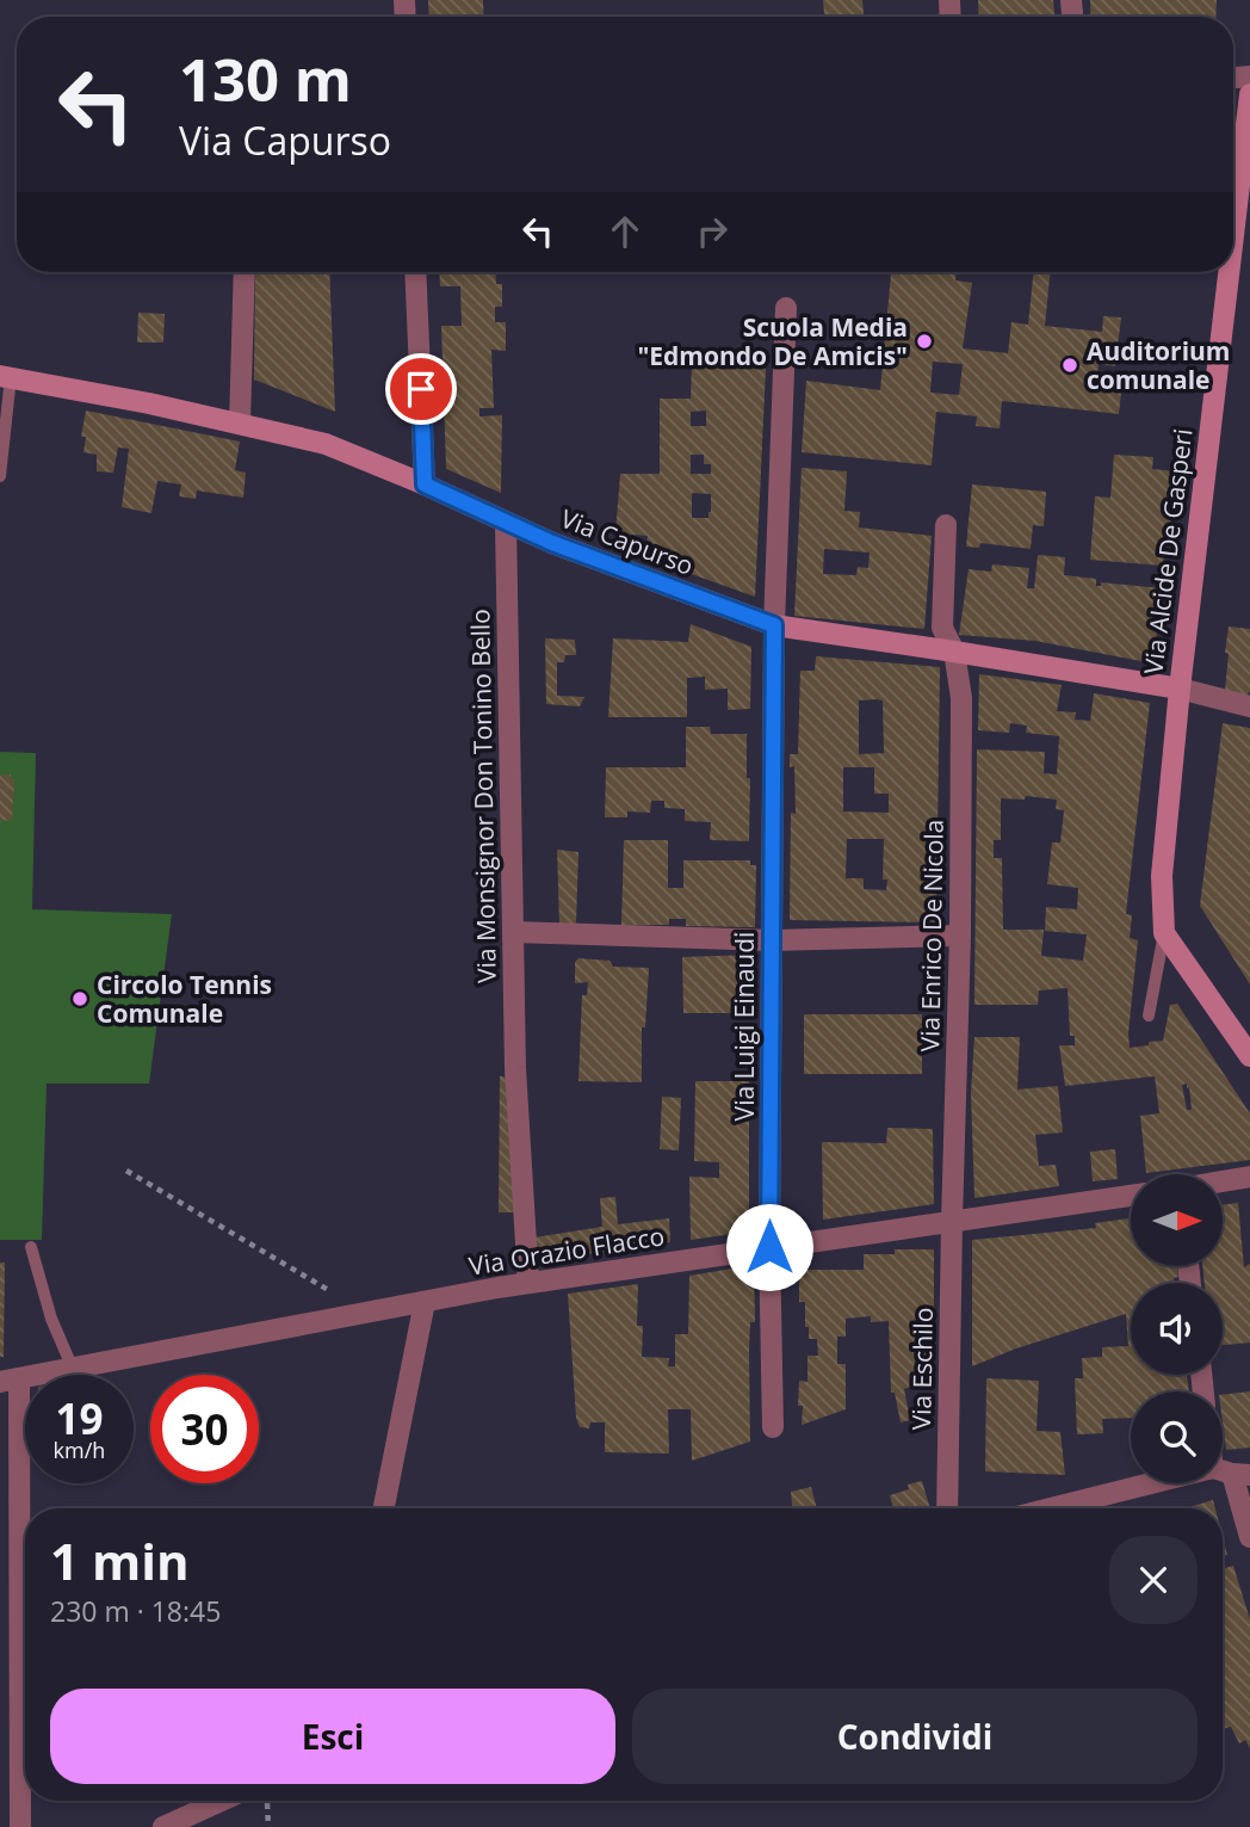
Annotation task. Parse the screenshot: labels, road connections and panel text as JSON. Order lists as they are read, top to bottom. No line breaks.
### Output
{"streets":{"street":["Via Capurso","Via Alcide De Gasperi","Via Monsignor Don Tonino Bello","Via Enrico De Nicola","Via Luigi Einaudi","Via Orazio Flacco","Via Eschilo"]},"crossings":[["Via Capurso","Via Alcide De Gasperi"],["Via Capurso","Via Monsignor Don Tonino Bello"],["Via Capurso","Via Enrico De Nicola"],["Via Capurso","Via Luigi Einaudi"],["Via Monsignor Don Tonino Bello","Via Orazio Flacco"],["Via Enrico De Nicola","Via Orazio Flacco"],["Via Enrico De Nicola","Via Eschilo"],["Via Luigi Einaudi","Via Orazio Flacco"],["Via Orazio Flacco","Via Eschilo"]],"places":["Scuola Media \"Edmondo De Amicis\"","Auditorium comunale","Circolo Tennis Comunale"],"north":"right","page":{"turn":["130 m","Via Capurso"],"speed":"19 km/h","limit":"30","heading":["1 min","230 m · 18:45"],"buttons":["Esci","Condividi"]}}
